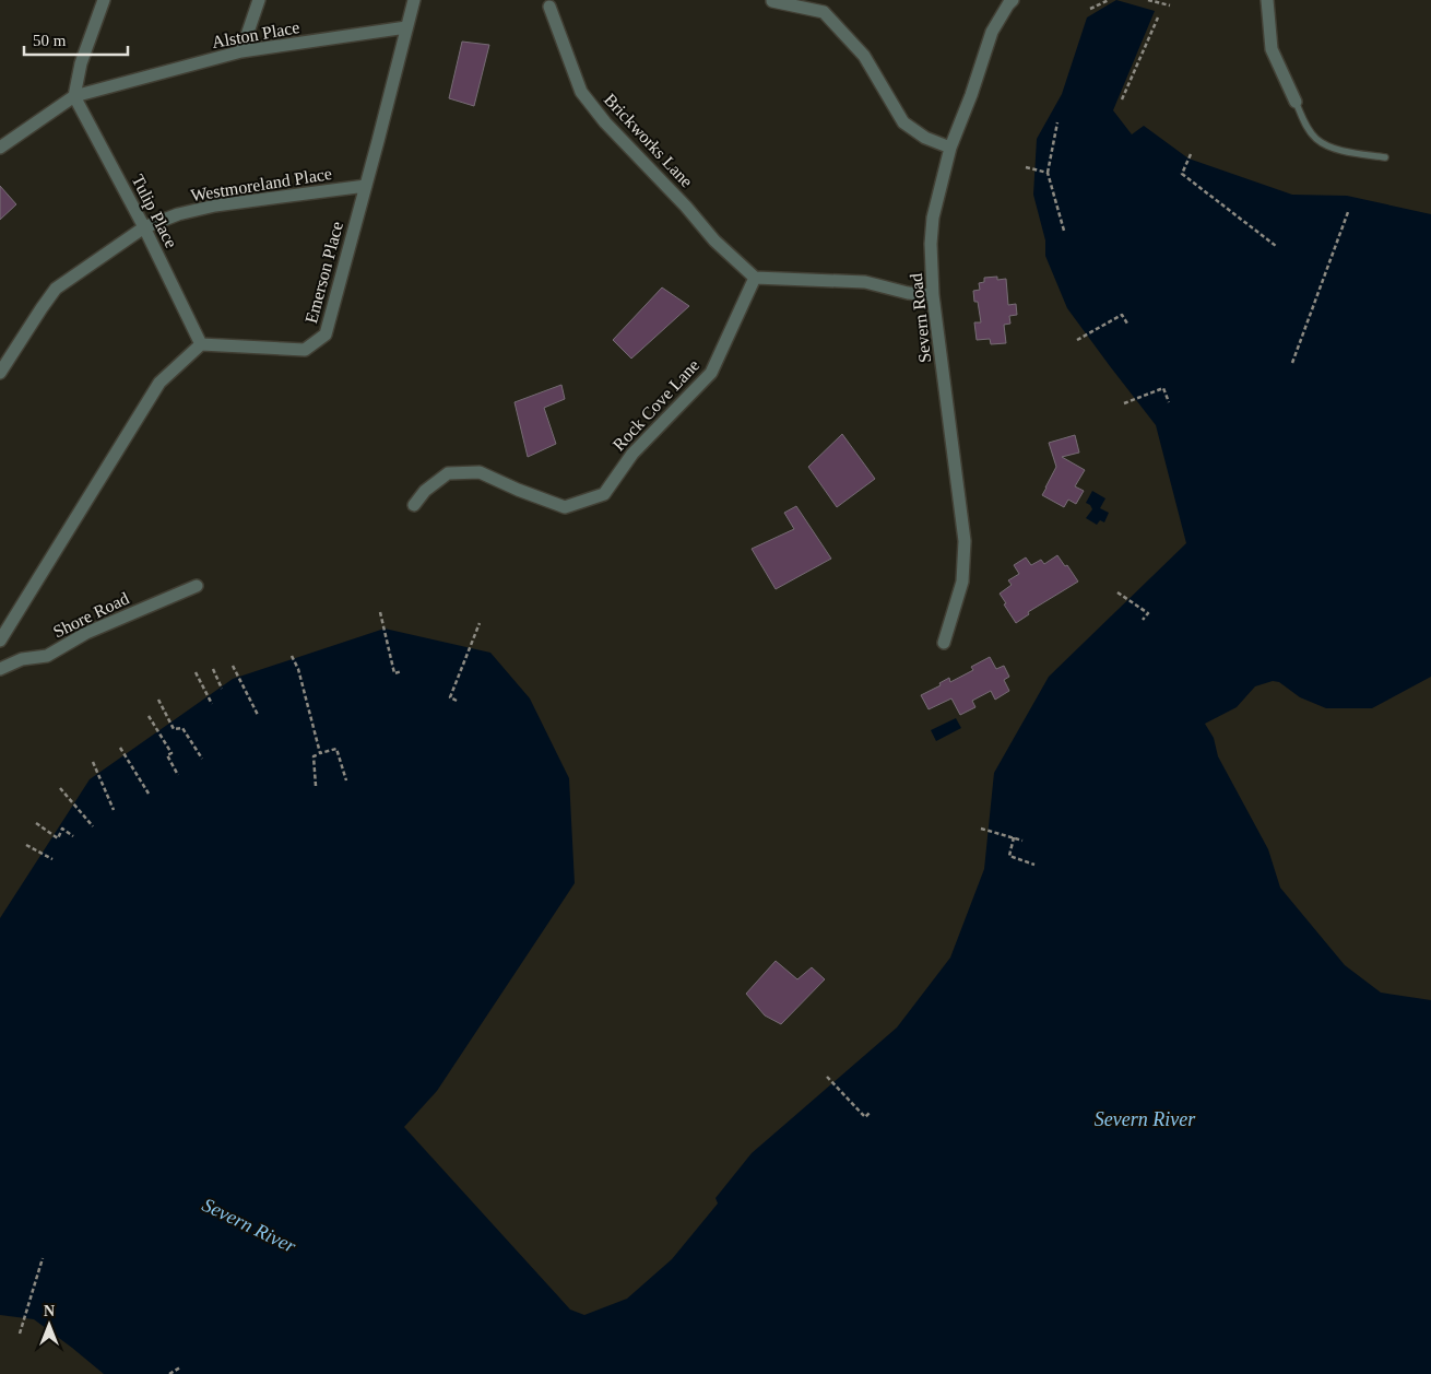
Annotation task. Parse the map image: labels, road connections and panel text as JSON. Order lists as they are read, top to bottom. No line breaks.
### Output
{"streets":{"street":["Alston Place","Brickworks Lane","Westmoreland Place","Tulip Place","Emerson Place","Severn Road","Rock Cove Lane","Shore Road"]},"crossings":[["Alston Place","Tulip Place"],["Alston Place","Emerson Place"],["Brickworks Lane","Rock Cove Lane"],["Westmoreland Place","Tulip Place"],["Westmoreland Place","Emerson Place"],["Tulip Place","Emerson Place"]],"water":["Severn River"],"scale_bar":"50 m","north":"top"}
